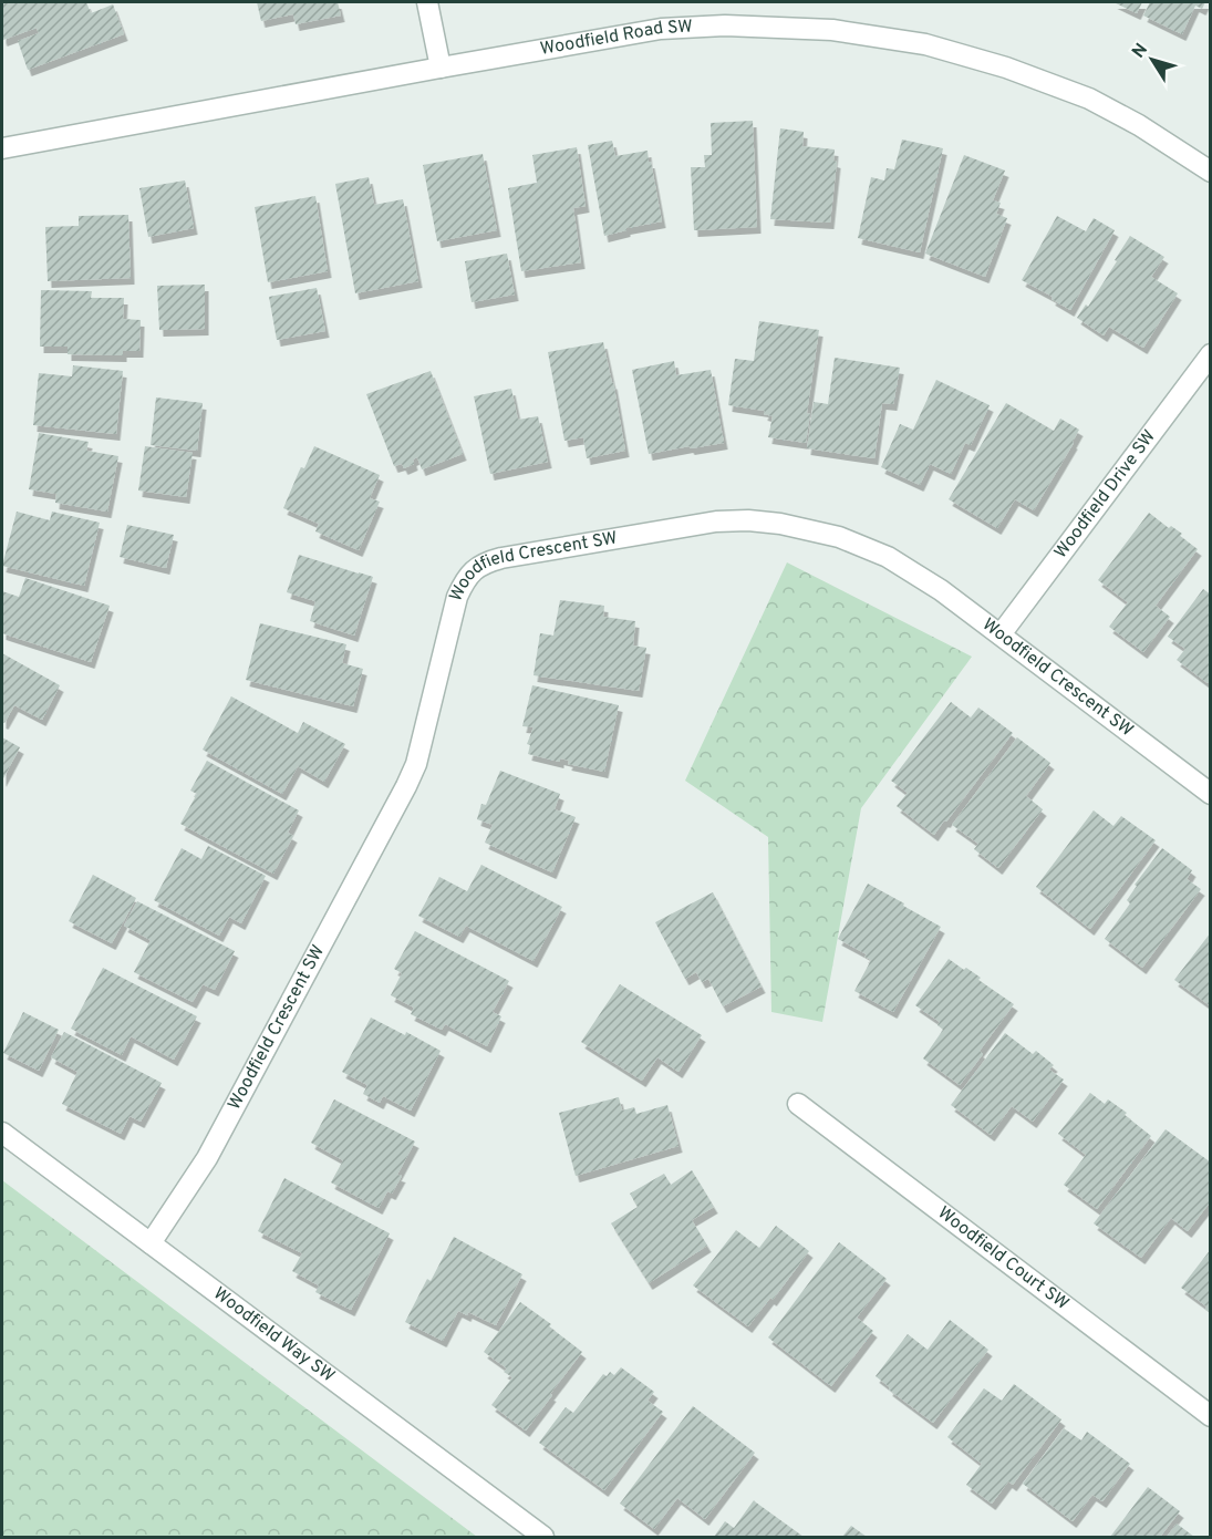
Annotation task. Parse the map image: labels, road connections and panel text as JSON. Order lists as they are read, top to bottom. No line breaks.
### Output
{"streets":{"street":["Woodfield Road SW","Woodfield Drive SW","Woodfield Crescent SW","Woodfield Court SW","Woodfield Way SW"]},"crossings":[["Woodfield Drive SW","Woodfield Crescent SW"],["Woodfield Crescent SW","Woodfield Way SW"]],"north":"top left"}
